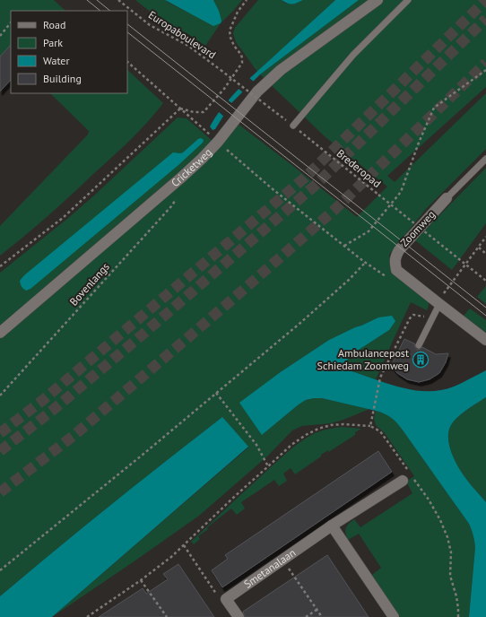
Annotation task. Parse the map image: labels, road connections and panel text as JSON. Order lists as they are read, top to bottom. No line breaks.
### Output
{"streets":{"street":["Cricketweg","Zoomweg","Smetanalaan"],"path":["Europaboulevard","Brederopad","Bovenlangs"]},"crossings":[["Europaboulevard","Brederopad"],["Cricketweg","Bovenlangs"]],"places":{"building":["Ambulancepost Schiedam Zoomweg"]},"legend":["Road","Park","Water","Building"]}
